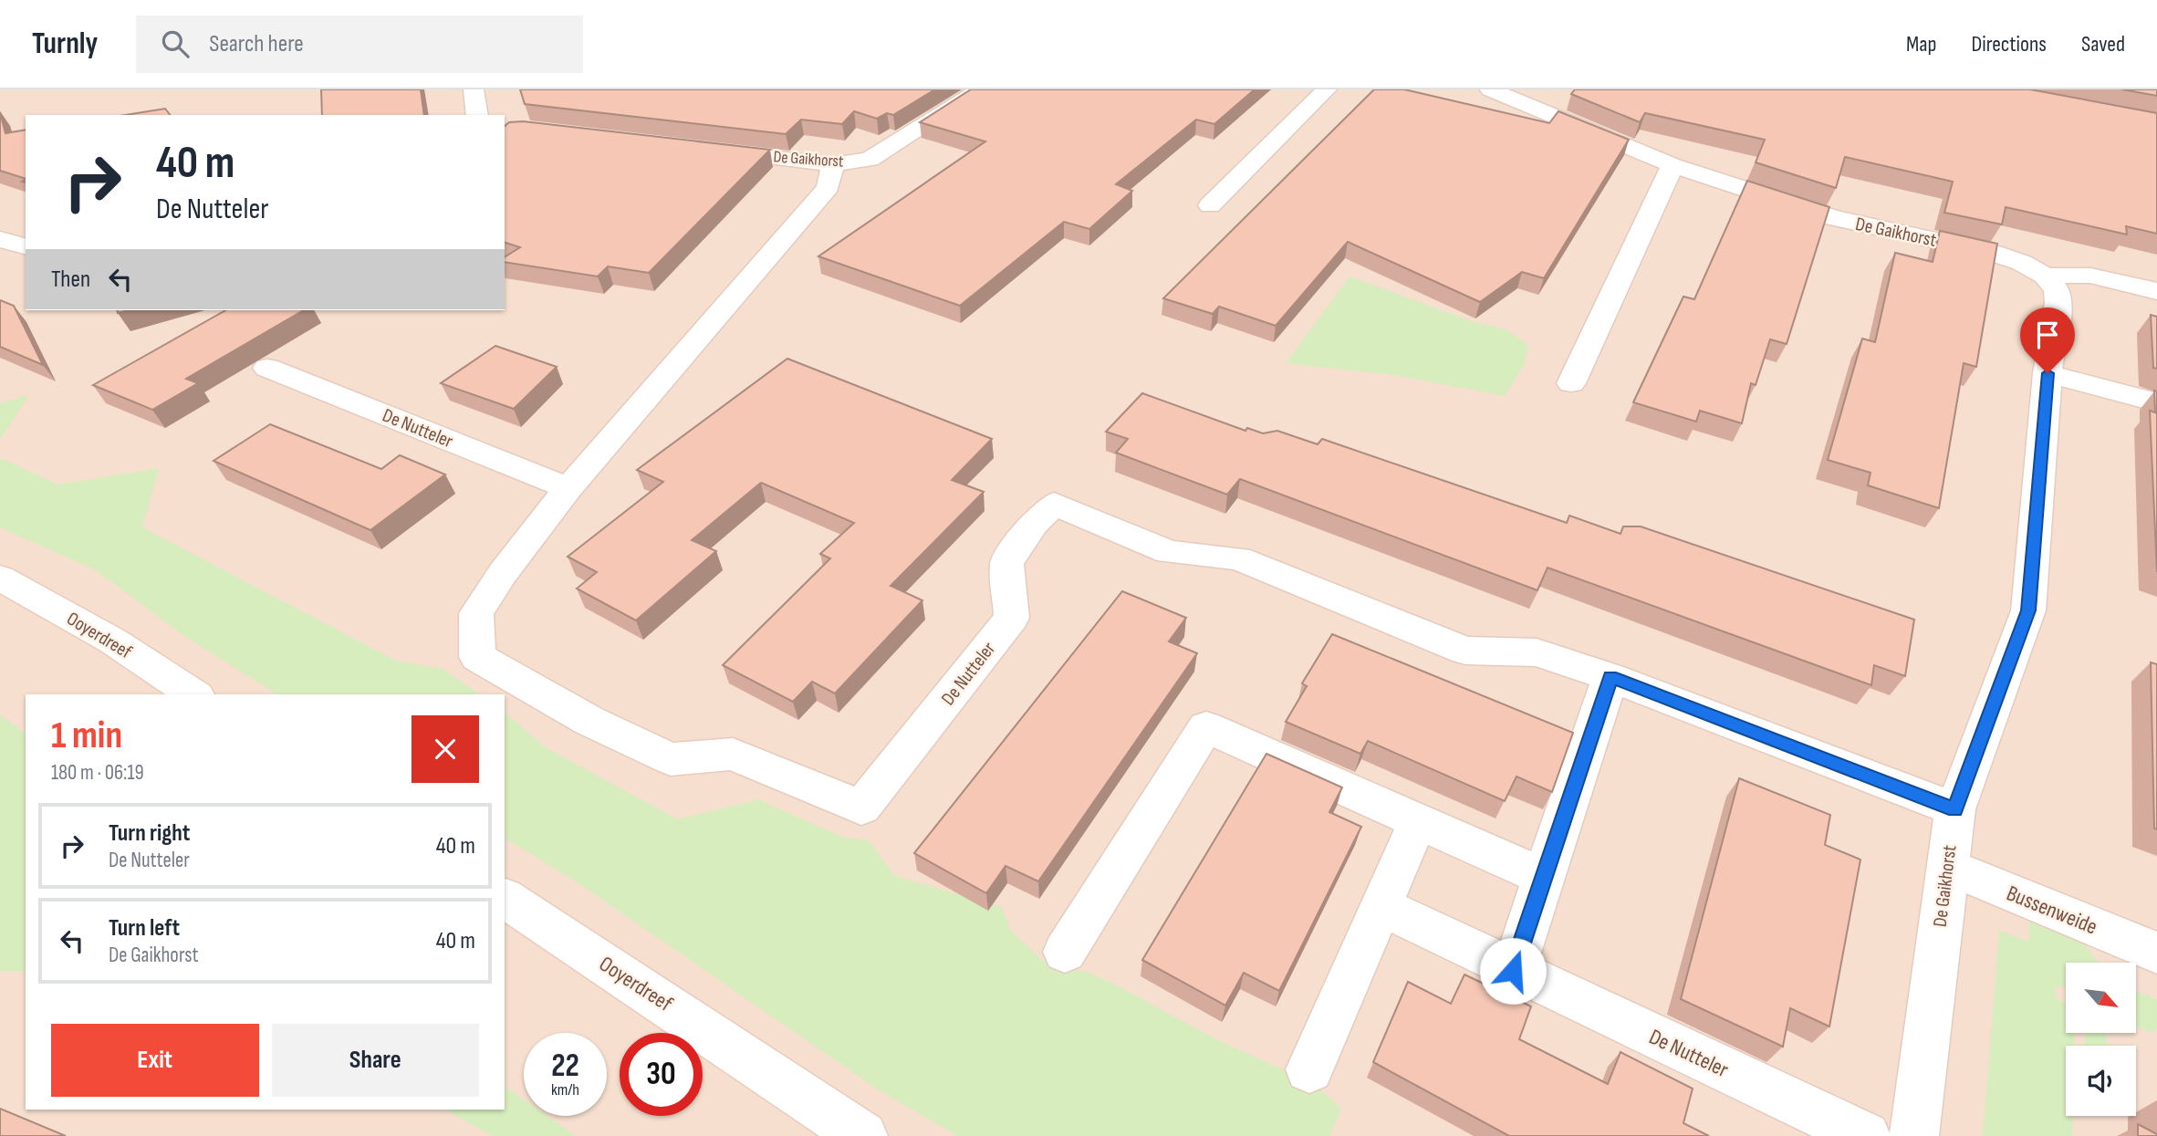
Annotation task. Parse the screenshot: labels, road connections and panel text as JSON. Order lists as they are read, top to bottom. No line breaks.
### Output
{"streets":{"street":["De Gaikhorst","De Nutteler","Ooyerdreef","Bussenweide"]},"crossings":[["De Gaikhorst","De Nutteler"],["De Gaikhorst","Bussenweide"]],"north":"bottom right","page":{"header":"Turnly","search":"Search here","nav":["Map","Directions","Saved"],"turn":["40 m","De Nutteler"],"then":"Then","heading":["1 min","180 m · 06:19"],"list":[{"name":"Turn right","note":"De Nutteler","value":"40 m"},{"name":"Turn left","note":"De Gaikhorst","value":"40 m"}],"buttons":["Exit","Share"],"speed":"22 km/h","limit":"30"}}
